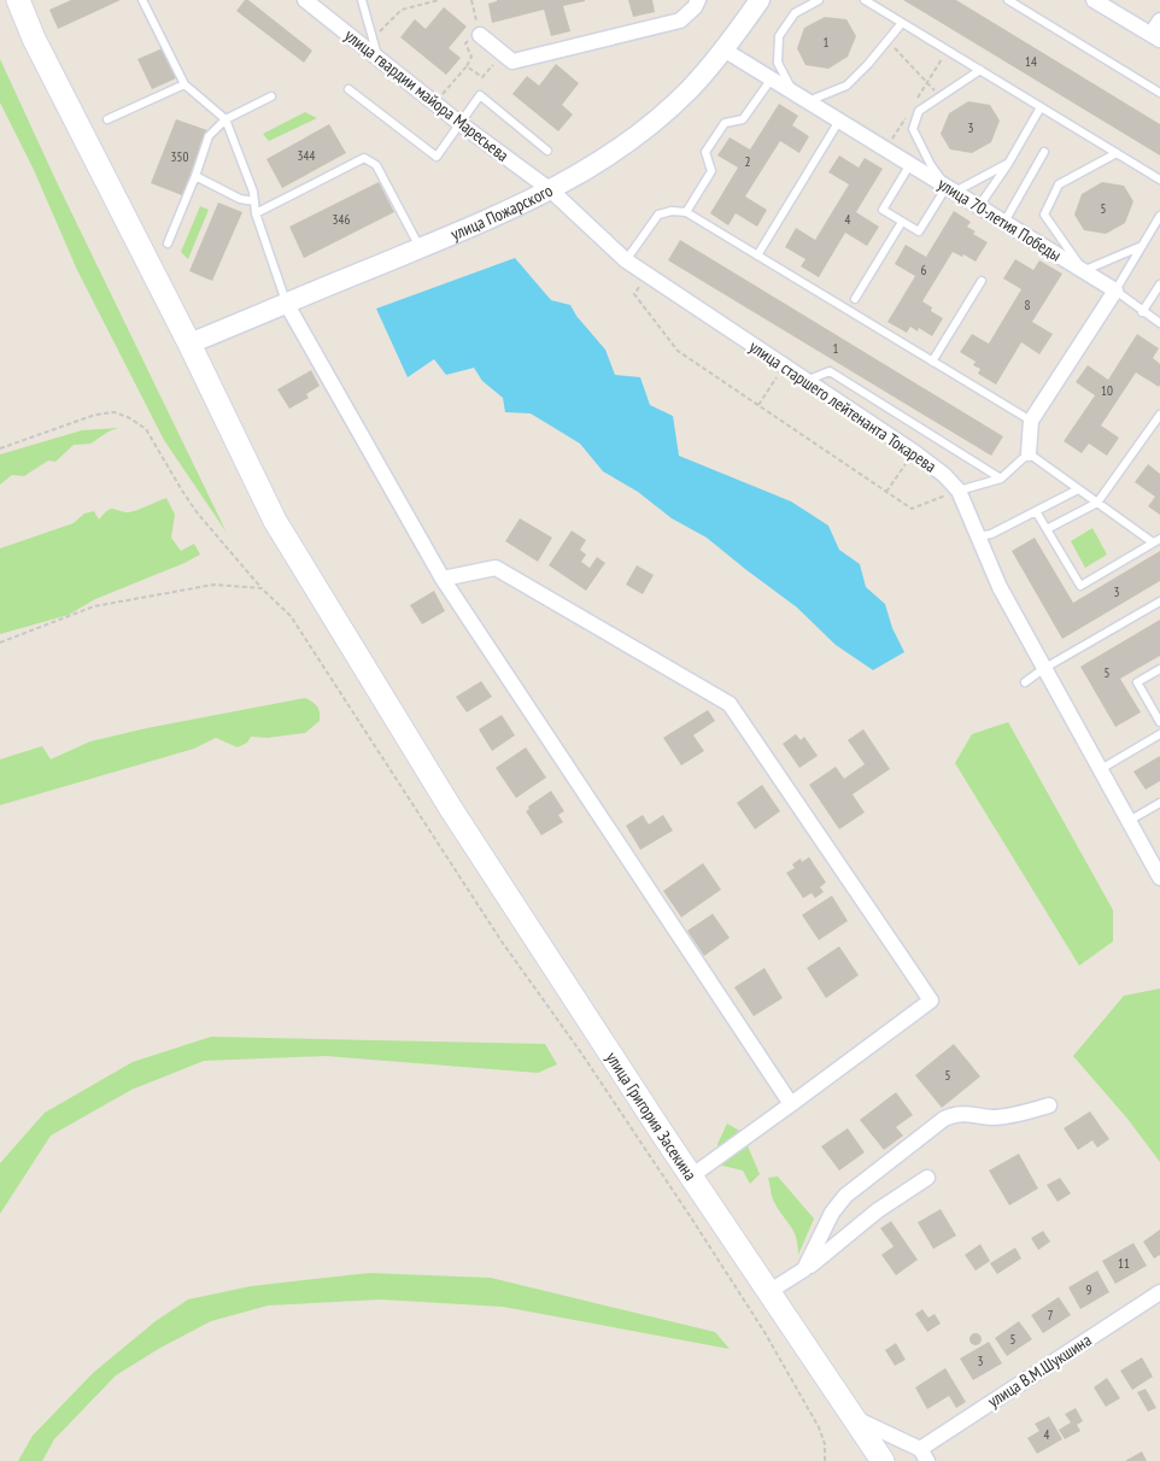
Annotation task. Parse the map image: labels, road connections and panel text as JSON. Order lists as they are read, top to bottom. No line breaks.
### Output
{"streets":{"main road":["улица Григория Засекина"],"street":["улица гвардии майора Маресьева","улица Пожарского","улица 70-летия Победы","улица старшего лейтенанта Токарева","улица В.М.Шукшина"]},"crossings":[["улица гвардии майора Маресьева","улица Пожарского"],["улица гвардии майора Маресьева","улица старшего лейтенанта Токарева"],["улица Пожарского","улица 70-летия Победы"],["улица Пожарского","улица старшего лейтенанта Токарева"],["улица Пожарского","улица Григория Засекина"],["улица Григория Засекина","улица В.М.Шукшина"]],"house_numbers":["1","14","3","344","350","2","5","346","4","6","8","1","10","3","5","5","11","9","7","5","3","4"]}
